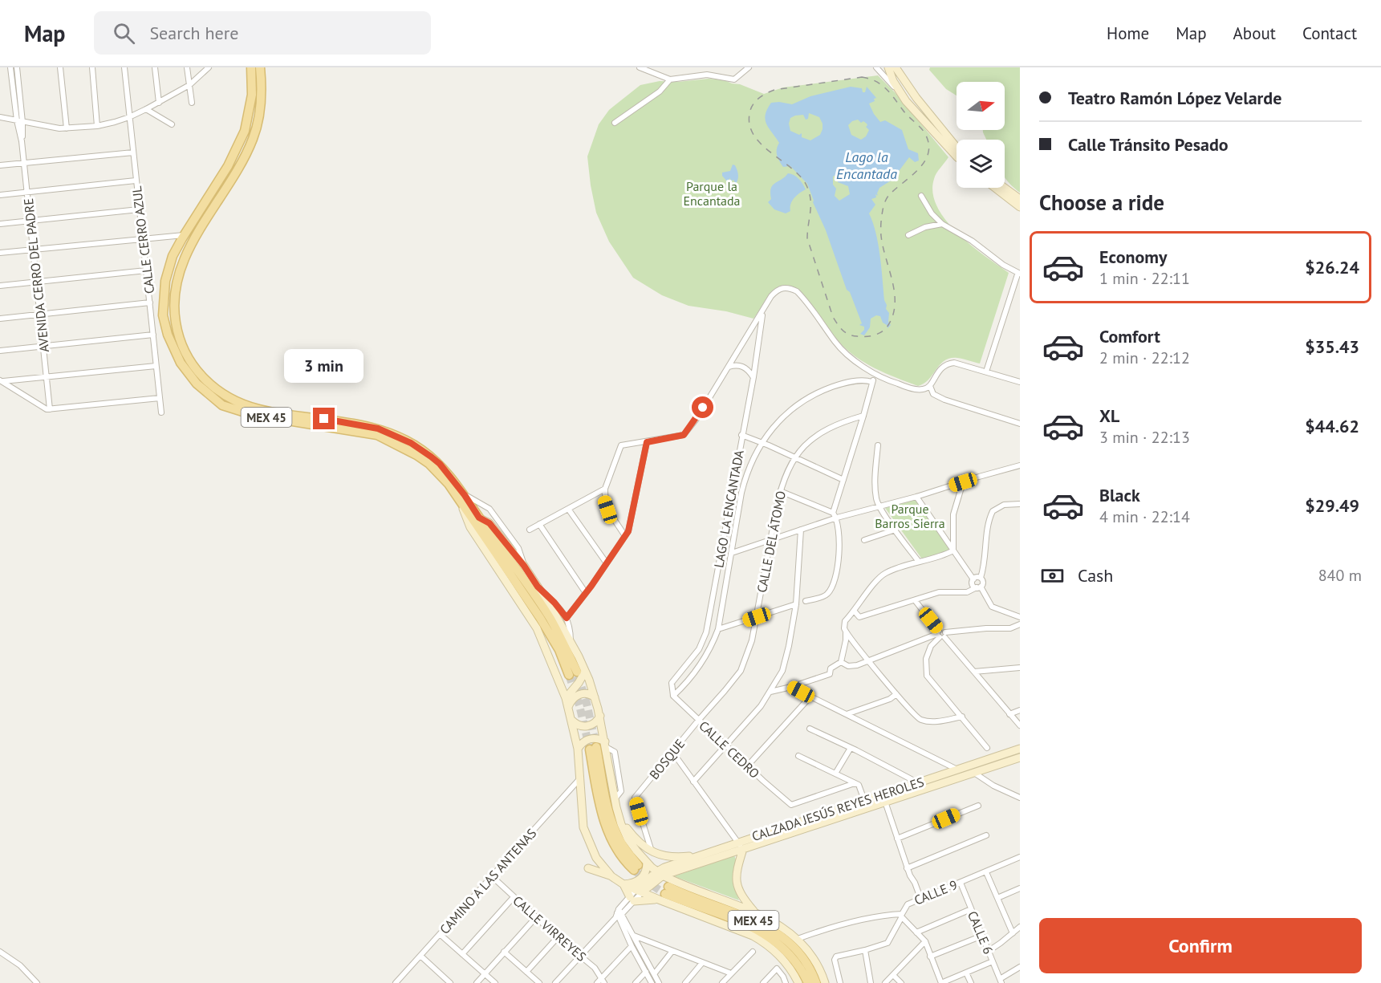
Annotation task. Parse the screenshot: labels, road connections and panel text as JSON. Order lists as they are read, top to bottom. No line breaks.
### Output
{"streets":{"main road":["MEX 45"],"street":["CALLE CERRO AZUL","AVENIDA CERRO DEL PADRE","LAGO LA ENCANTADA","CALLE DEL ÁTOMO","CALLE CEDRO","BOSQUE","CALZADA JESÚS REYES HEROLES","CAMINO A LAS ANTENAS","CALLE 9","CALLE VIRREYES","CALLE 6"]},"crossings":[["MEX 45","CALZADA JESÚS REYES HEROLES"],["LAGO LA ENCANTADA","CALLE CEDRO"],["CALLE DEL ÁTOMO","CALLE CEDRO"],["CALLE DEL ÁTOMO","BOSQUE"],["CALLE CEDRO","BOSQUE"],["CAMINO A LAS ANTENAS","CALLE VIRREYES"],["CALLE 9","CALLE 6"]],"water":["Lago la Encantada"],"parks":["Parque la Encantada","Parque Barros Sierra"],"north":"right","page":{"header":"Map","search":"Search here","nav":["Home","Map","About","Contact"],"banner":["Teatro Ramón López Velarde","Calle Tránsito Pesado"],"heading":"Choose a ride","list":[{"name":"Economy","note":"1 min · 22:11","value":"$26.24"},{"name":"Comfort","note":"2 min · 22:12","value":"$35.43"},{"name":"XL","note":"3 min · 22:13","value":"$44.62"},{"name":"Black","note":"4 min · 22:14","value":"$29.49"}],"bubble":"3 min","pay":["Cash","840 m"],"buttons":"Confirm"}}
